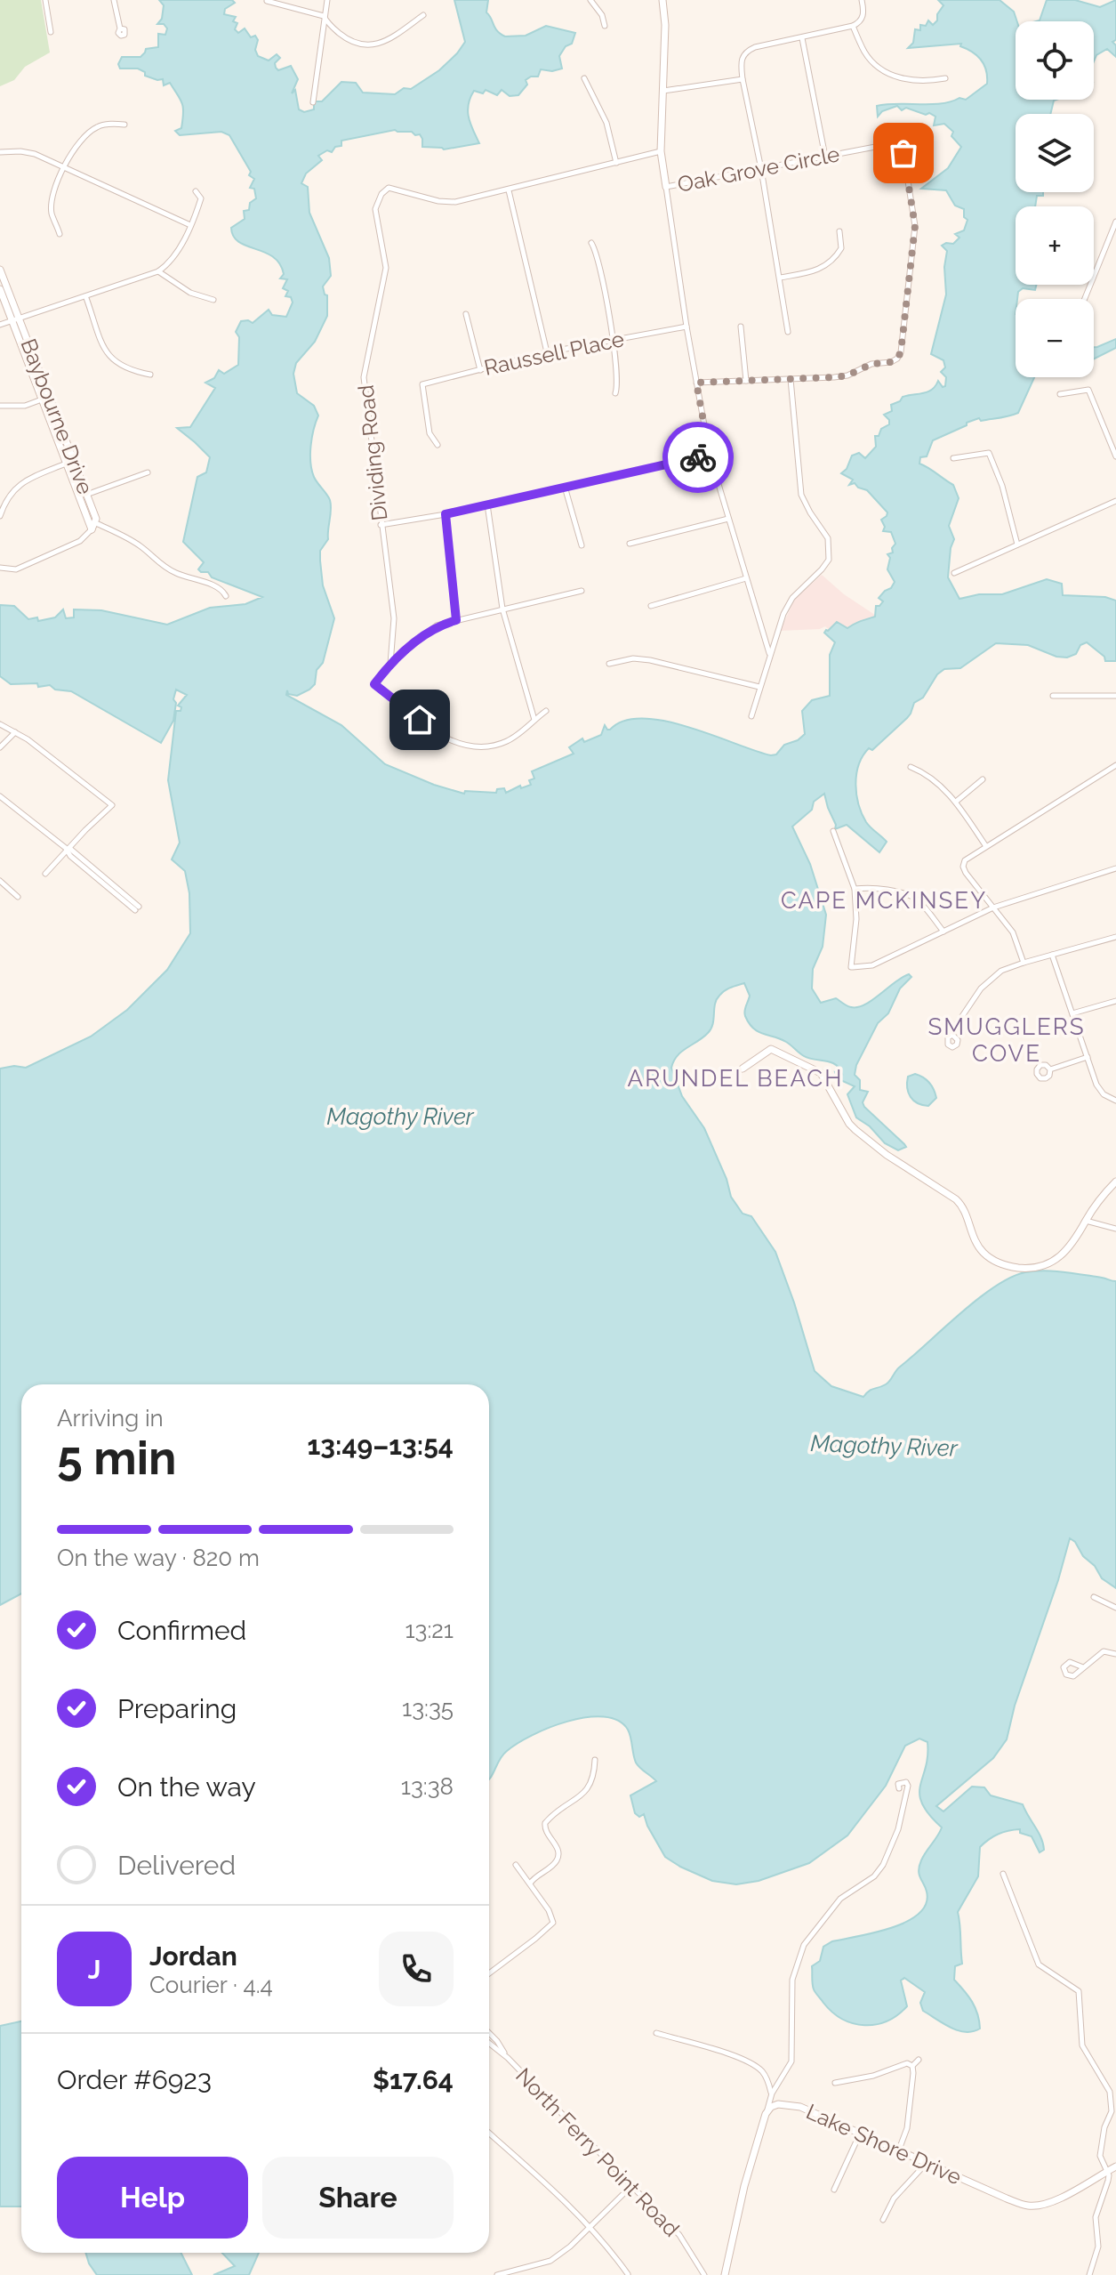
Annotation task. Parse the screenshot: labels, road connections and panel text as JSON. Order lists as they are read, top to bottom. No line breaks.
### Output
{"streets":{"street":["Oak Grove Circle","Raussell Place","Baybourne Drive","Dividing Road","Lake Shore Drive","North Ferry Point Road"]},"districts":["CAPE MCKINSEY","SMUGGLERS COVE","ARUNDEL BEACH"],"water":["Magothy River"],"page":{"map_buttons":["+","−"],"heading":["5 min","Arriving in","13:49–13:54"],"panel":["Jordan","Courier · 4.4","Order #6923","$17.64"],"bar":"On the way · 820 m","list":[["Confirmed","13:21"],["Preparing","13:35"],["On the way","13:38"],"Delivered"],"round":"J","buttons":["Help","Share"]}}
